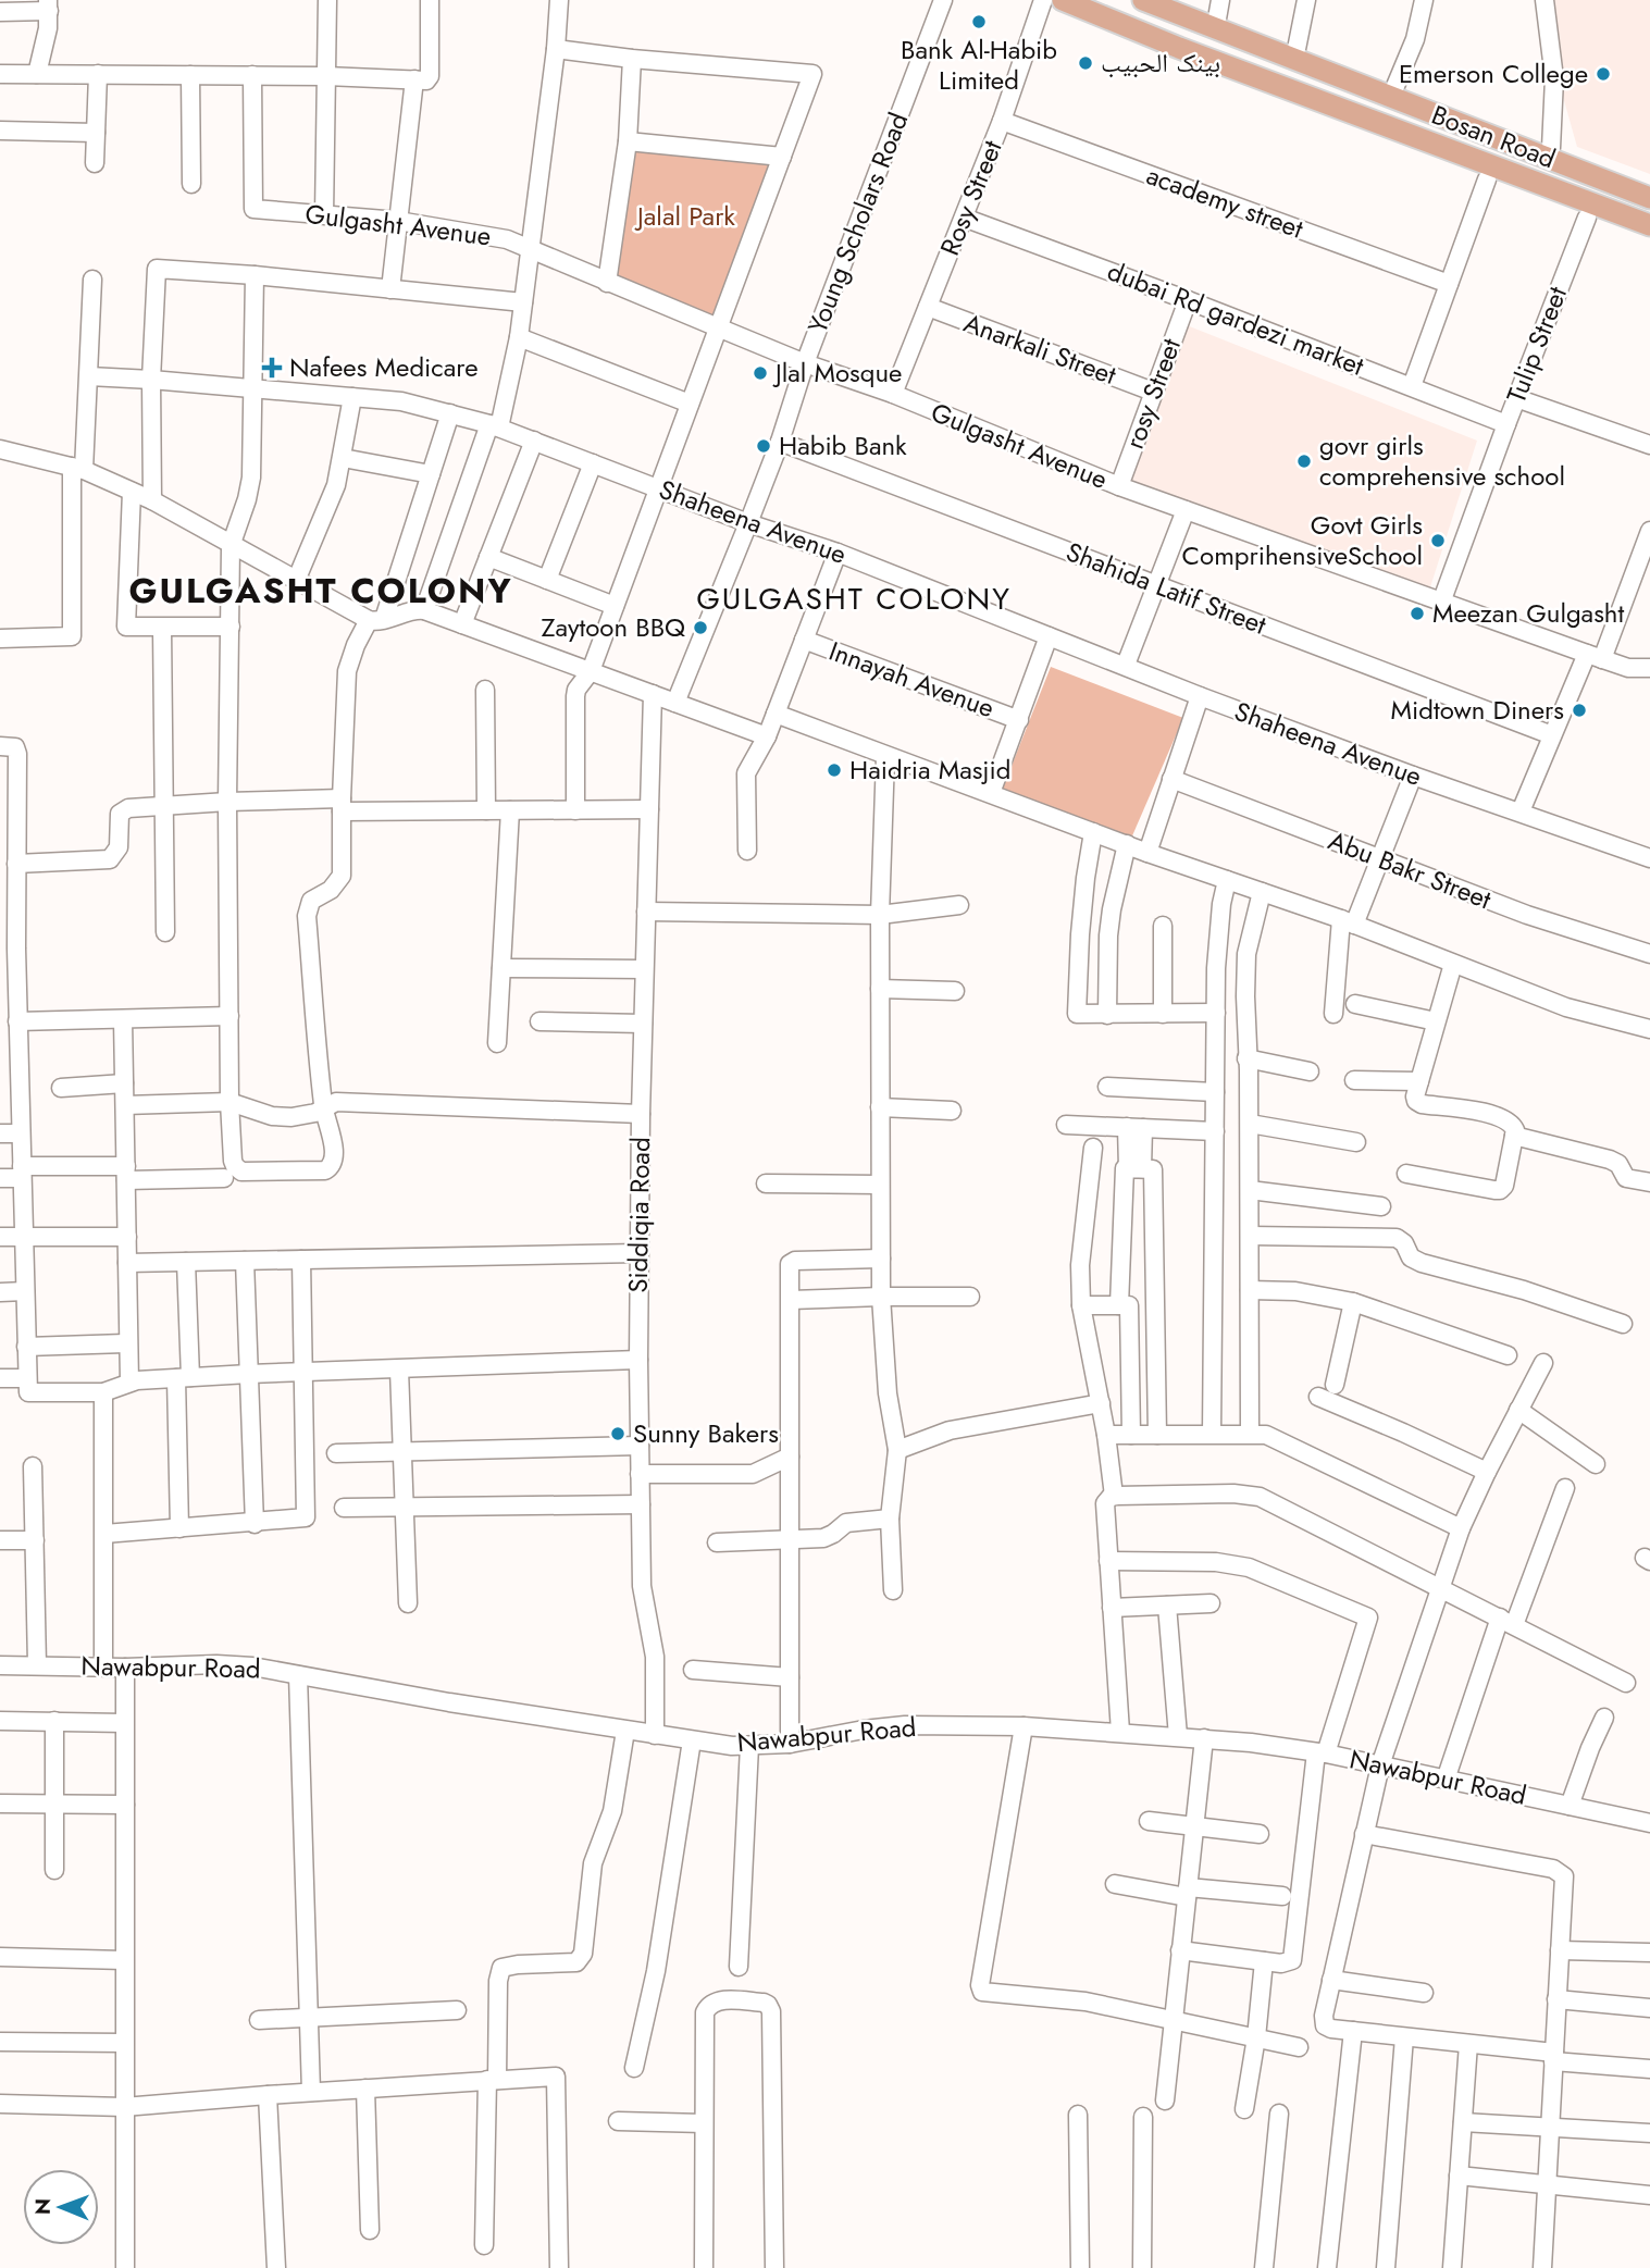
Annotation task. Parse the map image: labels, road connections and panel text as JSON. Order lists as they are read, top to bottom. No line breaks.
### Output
{"streets":{"main road":["Bosan Road"],"street":["Rosy Street","academy street","Young Scholars Road","Gulgasht Avenue","dubai Rd gardezi market","Tulip Street","Anarkali Street","rosy Street","Shaheena Avenue","Shahida Latif Street","Innayah Avenue","Abu Bakr Street","Siddiqia Road","Nawabpur Road"]},"crossings":[["Rosy Street","academy street"],["Rosy Street","Gulgasht Avenue"],["Rosy Street","dubai Rd gardezi market"],["Rosy Street","Anarkali Street"],["Young Scholars Road","Gulgasht Avenue"],["Young Scholars Road","Shaheena Avenue"],["Young Scholars Road","Shahida Latif Street"],["Gulgasht Avenue","Tulip Street"],["Gulgasht Avenue","rosy Street"],["dubai Rd gardezi market","Tulip Street"],["dubai Rd gardezi market","rosy Street"],["Anarkali Street","rosy Street"],["Siddiqia Road","Nawabpur Road"]],"districts":["GULGASHT COLONY","GULGASHT COLONY"],"parks":["Jalal Park"],"places":{"other":["Bank Al-Habib Limited","بينک الحبيب","Emerson College","Jlal Mosque","Habib Bank","govr girls comprehensive school","Govt Girls ComprihensiveSchool","Meezan Gulgasht","Zaytoon BBQ","Midtown Diners","Haidria Masjid","Sunny Bakers"],"health":["Nafees Medicare"]},"north":"left"}
